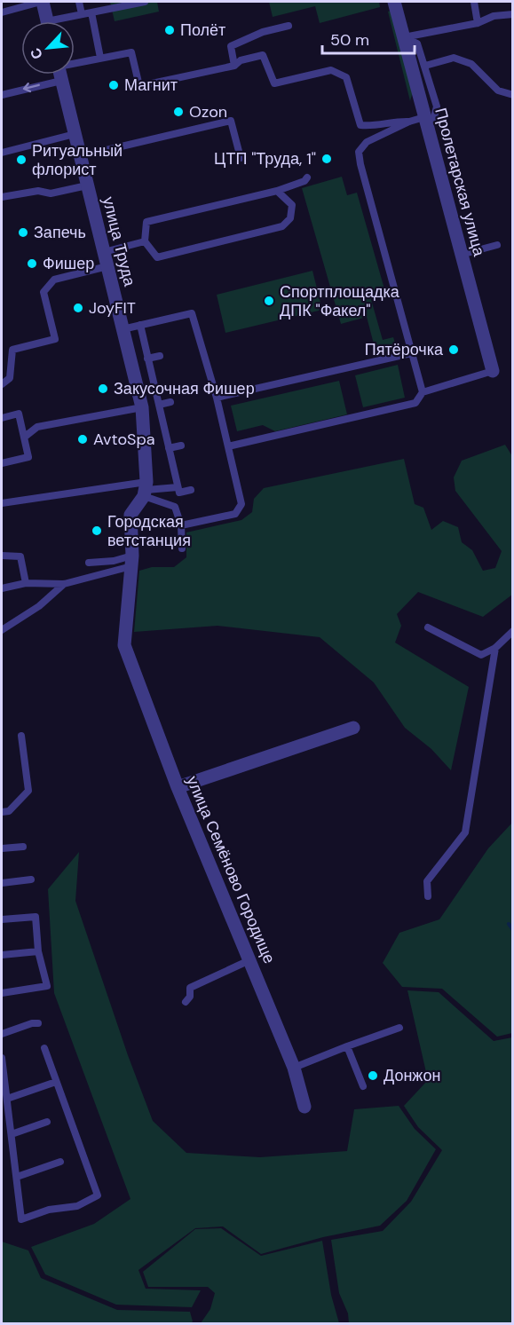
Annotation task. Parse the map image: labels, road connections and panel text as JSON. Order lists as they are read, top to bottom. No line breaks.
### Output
{"streets":{"street":["Пролетарская улица","улица Труда","улица Семёново Городище"]},"places":["Полёт","Магнит","Ozon","ЦТП \"Труда, 1\"","Ритуальный флорист","Запечь","Фишер","Спортплощадка ДПК \"Факел\"","JoyFIT","Пятёрочка","Закусочная Фишер","AvtoSpa","Городская ветстанция","Донжон"],"scale_bar":"50 m","north":"bottom left"}
